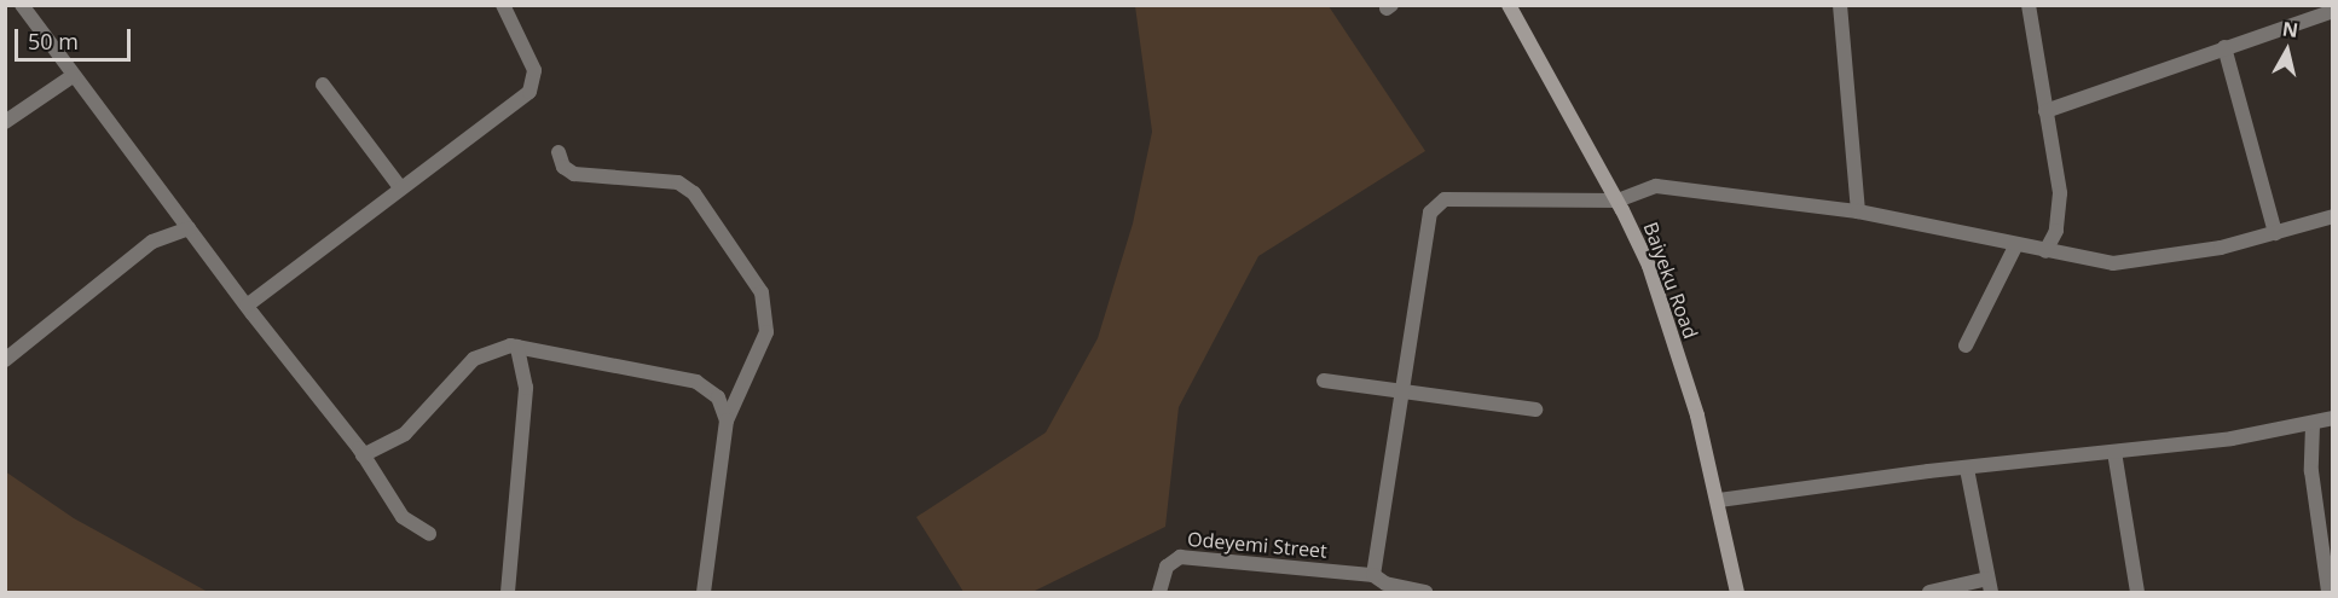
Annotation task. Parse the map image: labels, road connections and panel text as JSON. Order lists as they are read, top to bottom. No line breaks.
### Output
{"streets":{"main road":["Baiyeku Road"],"street":["Odeyemi Street"]},"scale_bar":"50 m","north":"top"}
